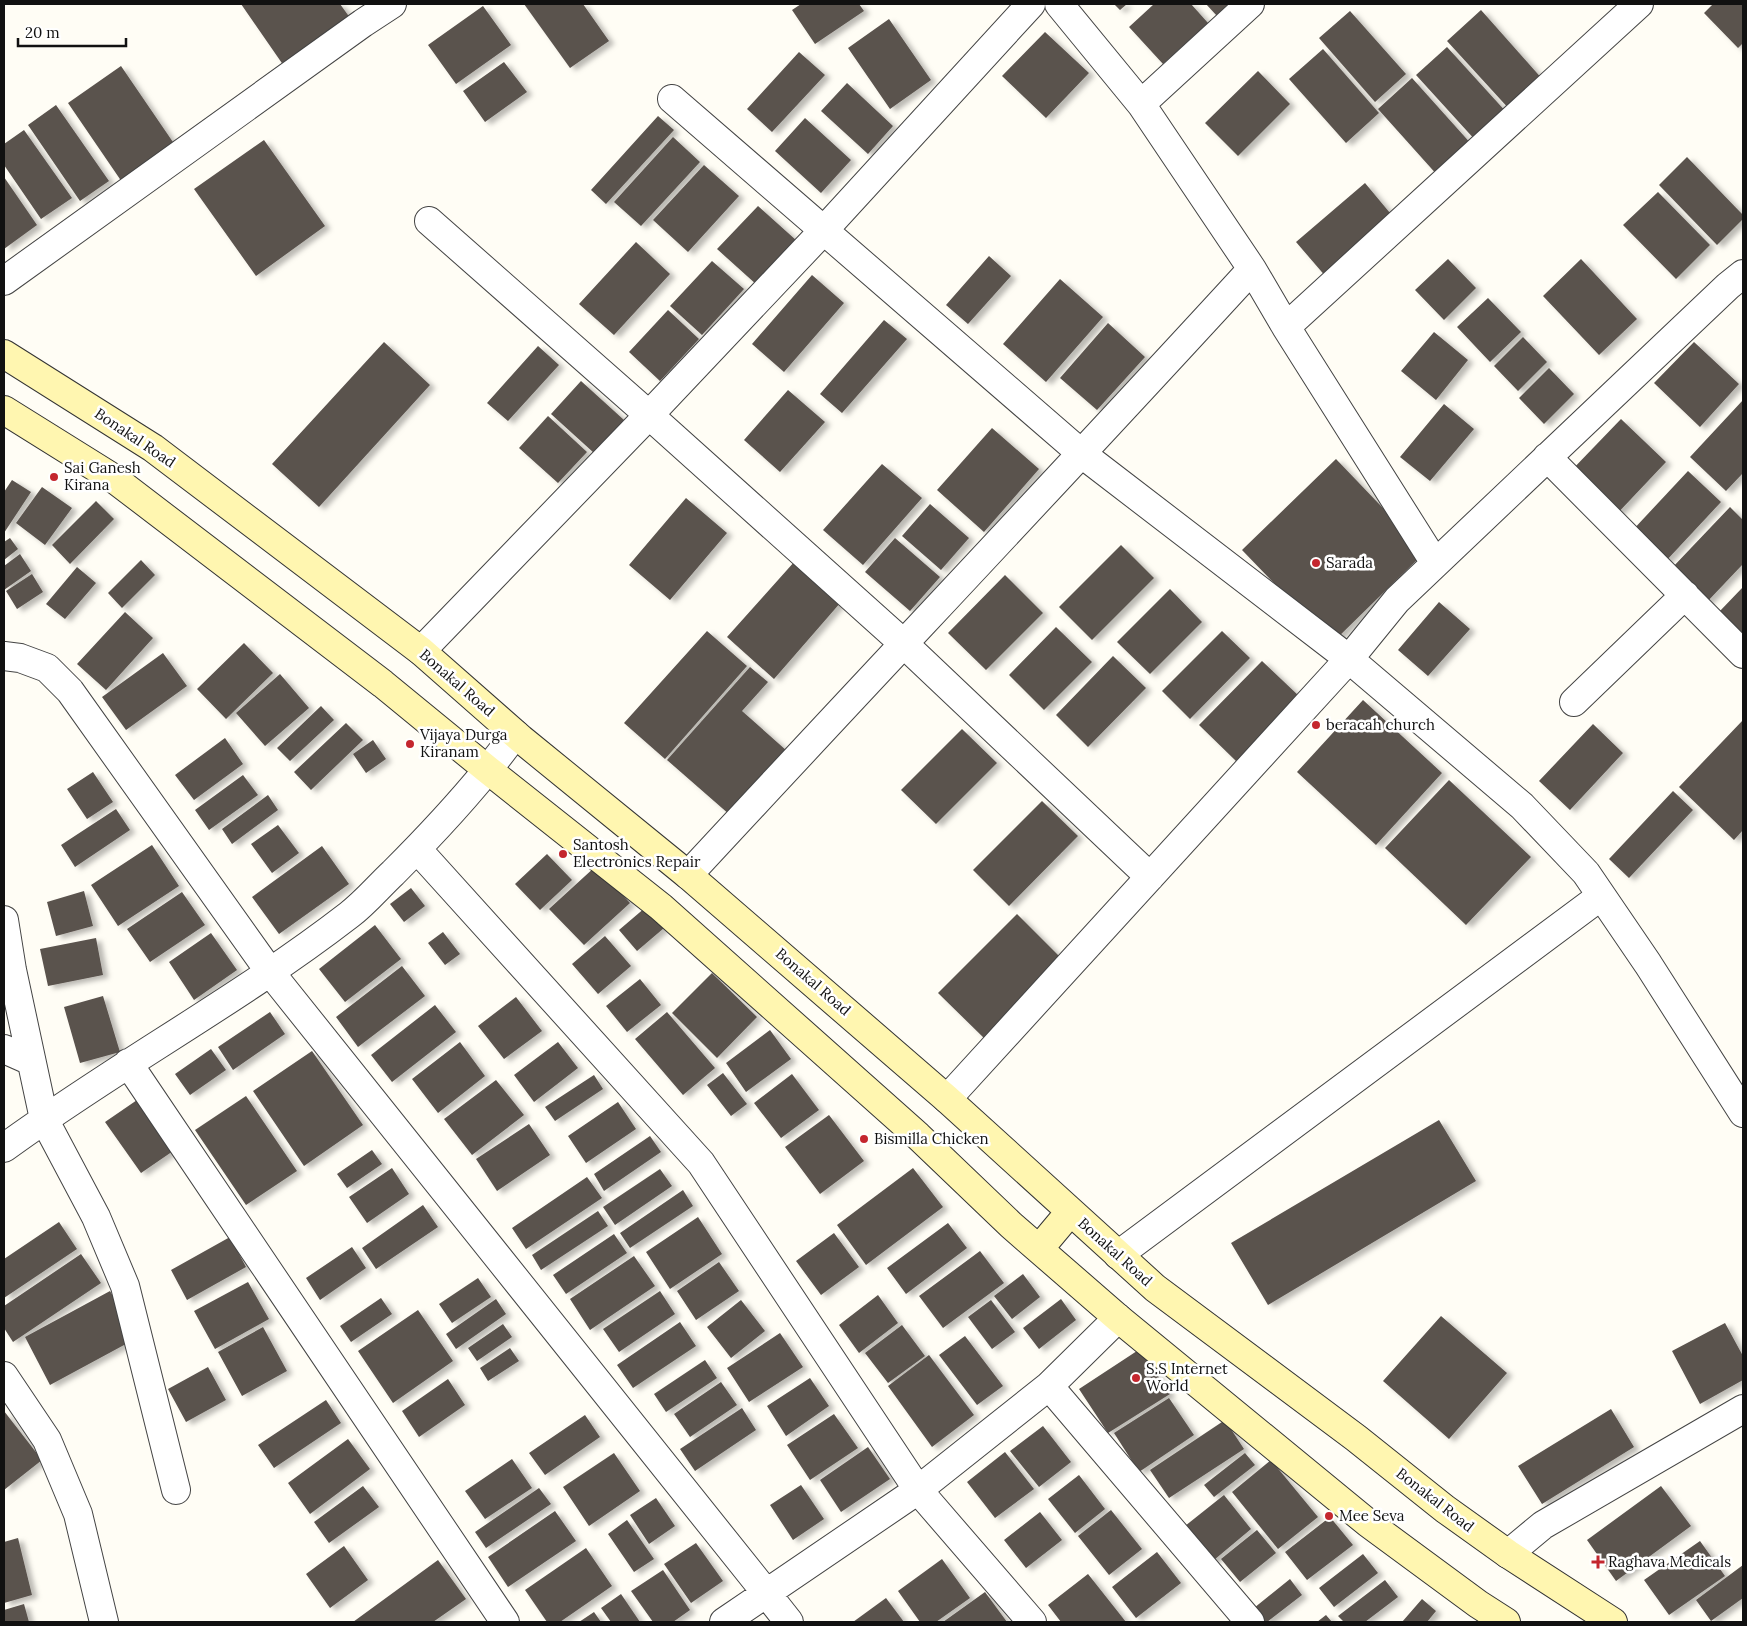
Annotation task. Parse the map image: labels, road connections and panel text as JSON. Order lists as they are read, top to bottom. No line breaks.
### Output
{"streets":{"main road":["Bonakal Road"]},"places":{"other":["Sai Ganesh Kirana","Sarada","beracah church","Vijaya Durga Kiranam","Santosh Electronics Repair","Bismilla Chicken","S.S Internet World","Mee Seva"],"health":["Raghava Medicals"]},"scale_bar":"20 m"}
